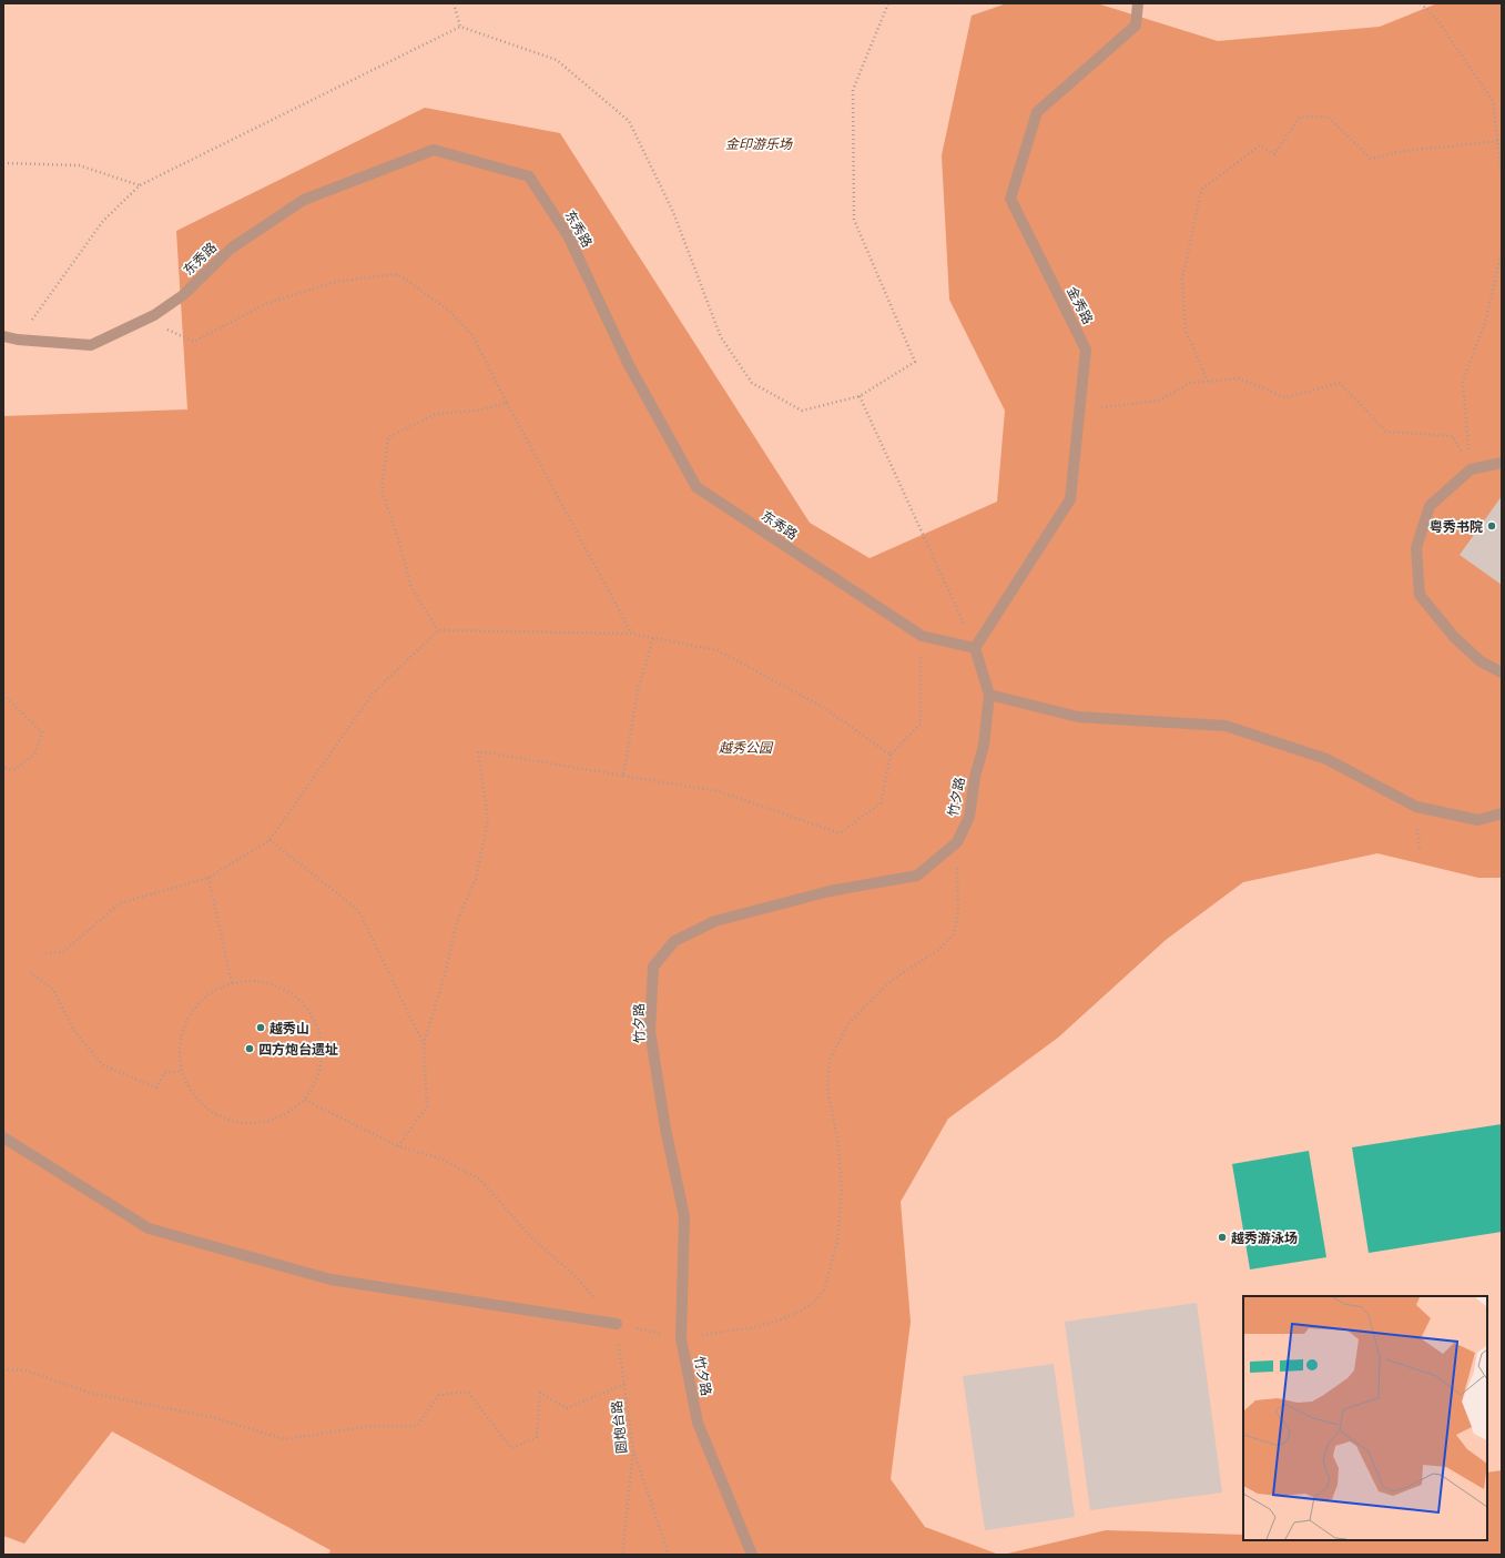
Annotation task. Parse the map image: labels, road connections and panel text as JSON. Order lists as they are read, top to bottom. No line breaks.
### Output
{"streets":{"street":["东秀路","金秀路","竹夕路"],"path":["圆炮台路"]},"crossings":[["东秀路","金秀路"]],"parks":["金印游乐场","越秀公园"],"places":["粤秀书院","越秀山","四方炮台遗址","越秀游泳场"]}
